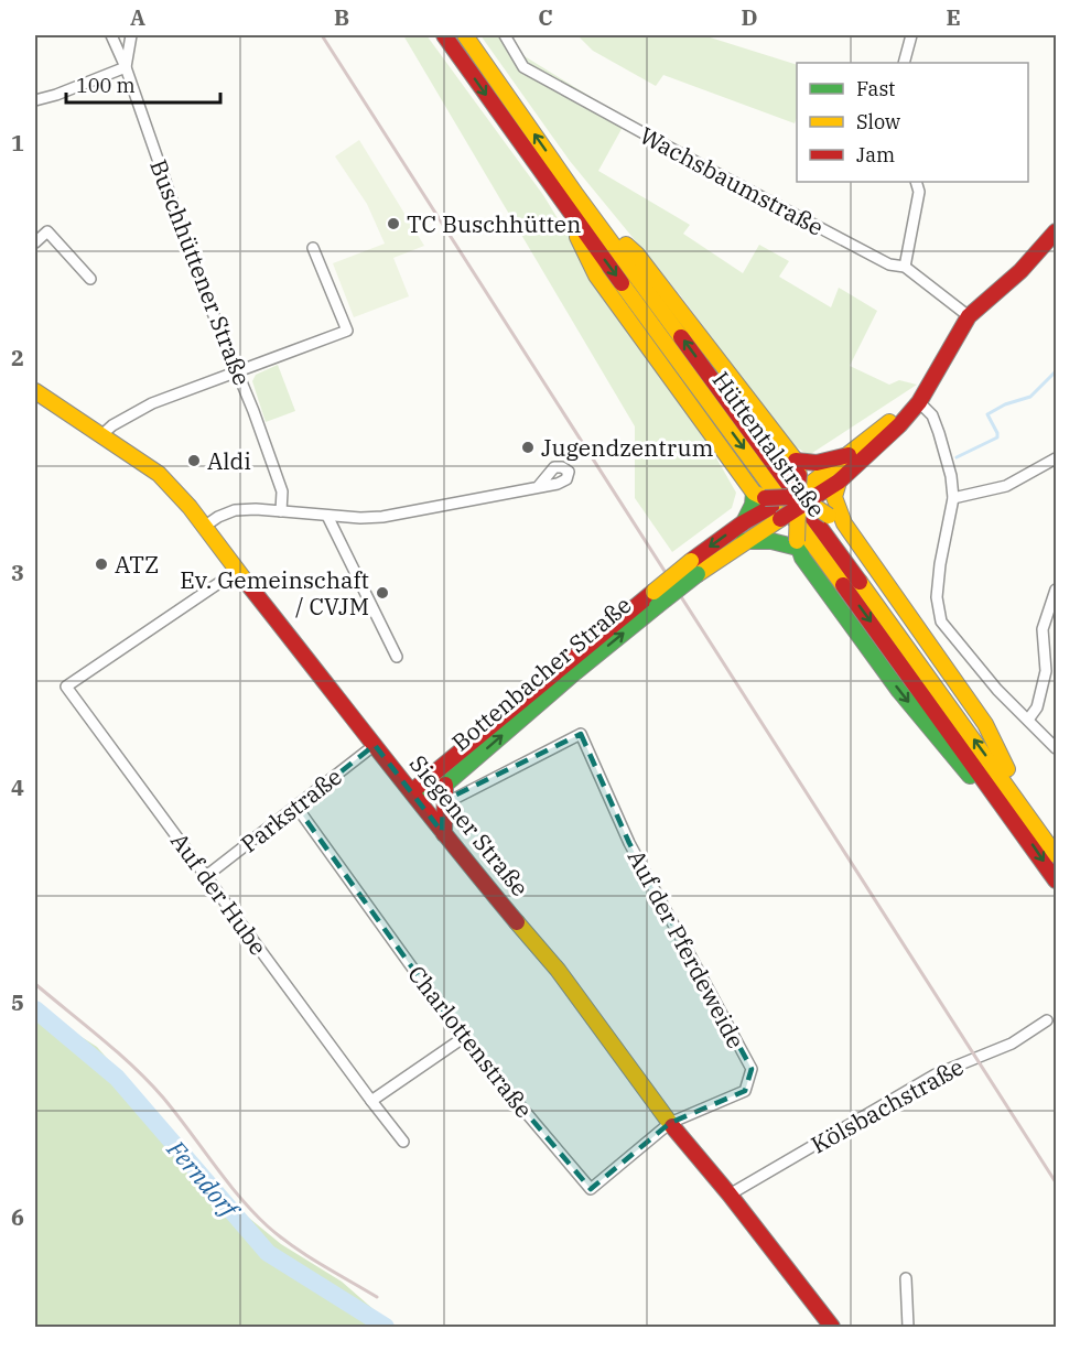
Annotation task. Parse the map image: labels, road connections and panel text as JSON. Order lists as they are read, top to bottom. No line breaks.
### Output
{"streets":{"main road":["Hüttentalstraße","Bottenbacher Straße","Siegener Straße"],"street":["Wachsbaumstraße","Buschhüttener Straße","Parkstraße","Auf der Hube","Auf der Pferdeweide","Charlottenstraße","Kölsbachstraße"]},"crossings":[["Wachsbaumstraße","Bottenbacher Straße"],["Bottenbacher Straße","Siegener Straße"],["Parkstraße","Siegener Straße"],["Parkstraße","Auf der Hube"],["Parkstraße","Charlottenstraße"],["Siegener Straße","Auf der Hube"],["Siegener Straße","Auf der Pferdeweide"],["Siegener Straße","Charlottenstraße"],["Siegener Straße","Kölsbachstraße"],["Auf der Pferdeweide","Charlottenstraße"]],"water":["Ferndorf"],"places":["TC Buschhütten","Jugendzentrum","Aldi","ATZ","Ev. Gemeinschaft / CVJM"],"legend":["Fast","Slow","Jam"],"scale_bar":"100 m","grid":{"columns":["A","B","C","D","E"],"rows":["1","2","3","4","5","6"]}}
